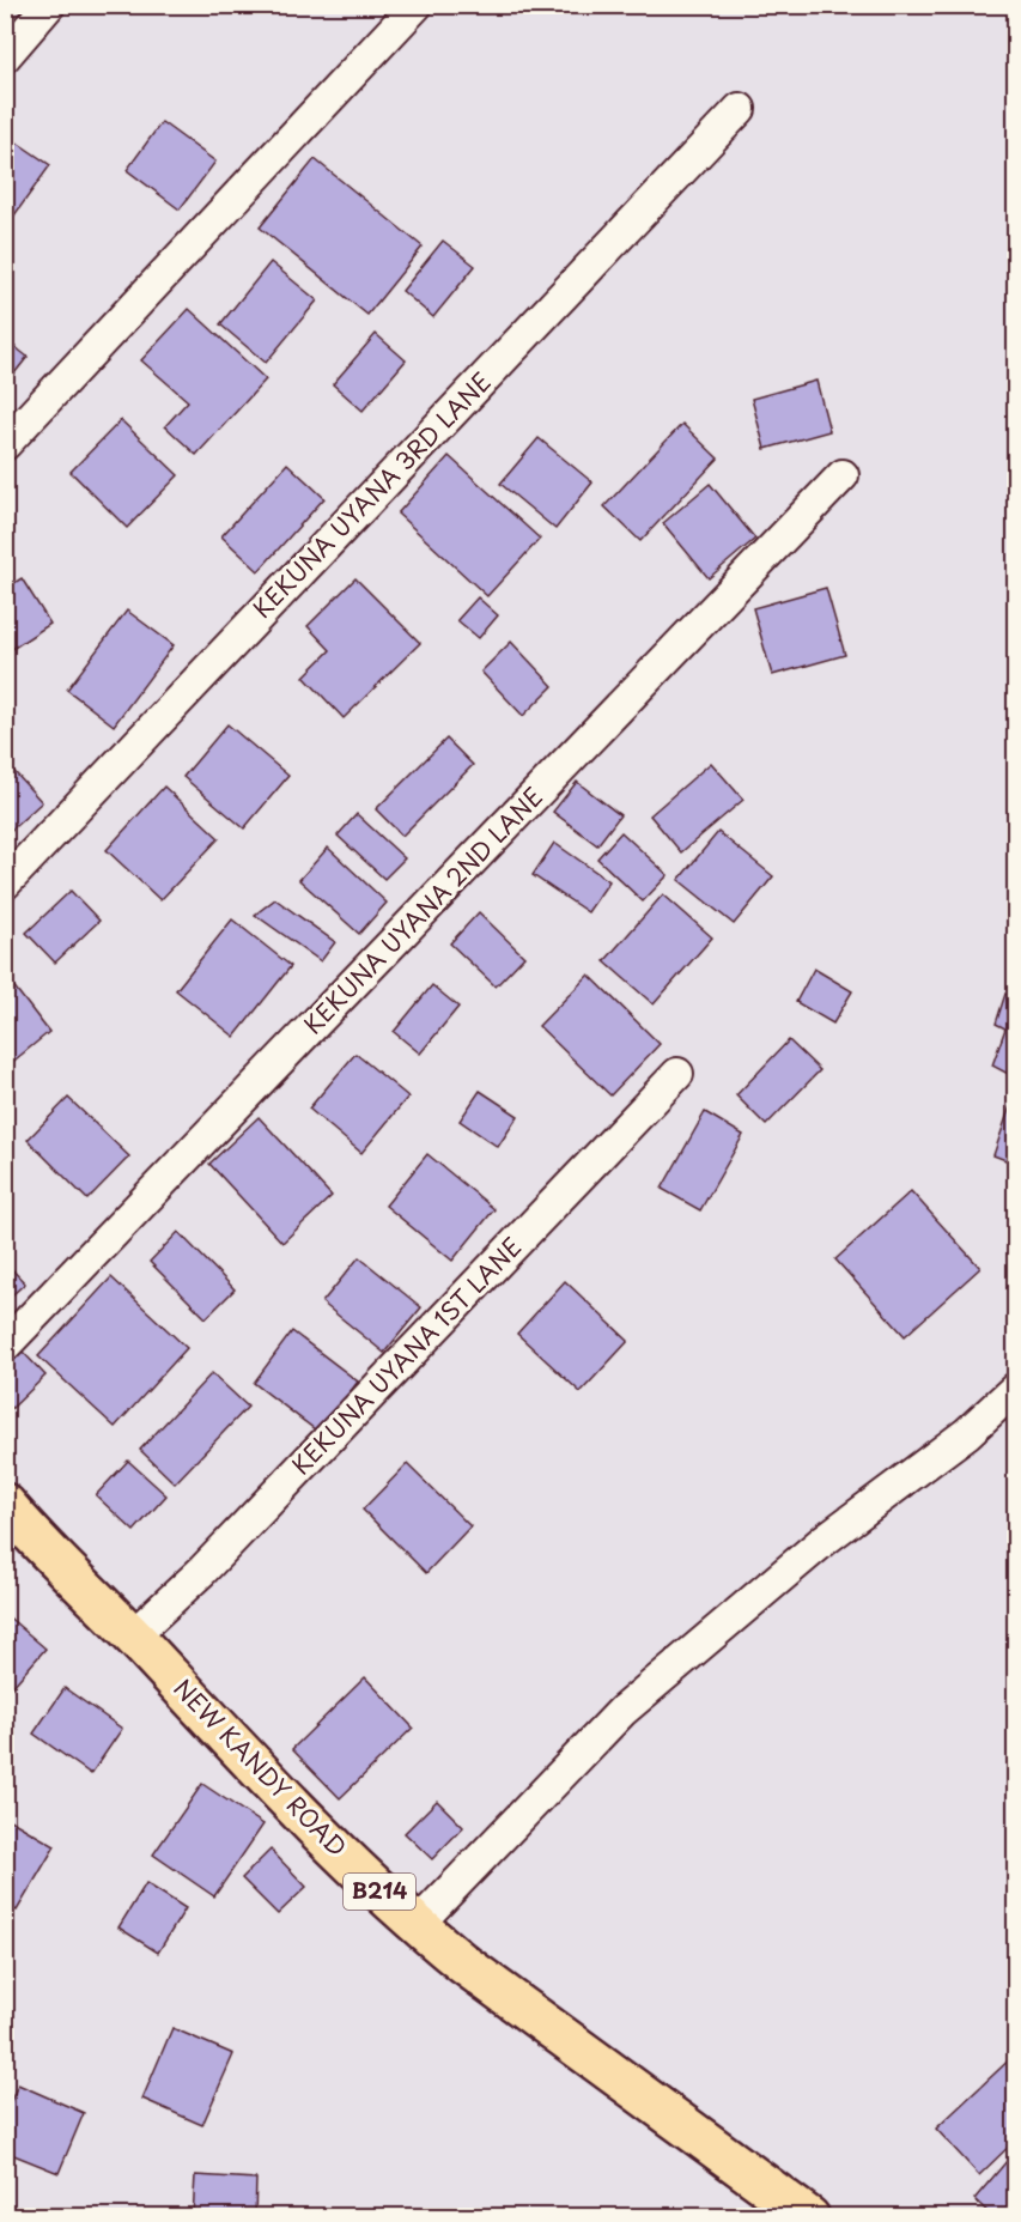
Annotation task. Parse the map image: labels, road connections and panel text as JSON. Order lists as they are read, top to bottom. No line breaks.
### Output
{"streets":{"main road":["NEW KANDY ROAD","B214"],"street":["KEKUNA UYANA 3RD LANE","KEKUNA UYANA 2ND LANE","KEKUNA UYANA 1ST LANE"]},"crossings":[["KEKUNA UYANA 1ST LANE","NEW KANDY ROAD"]]}
